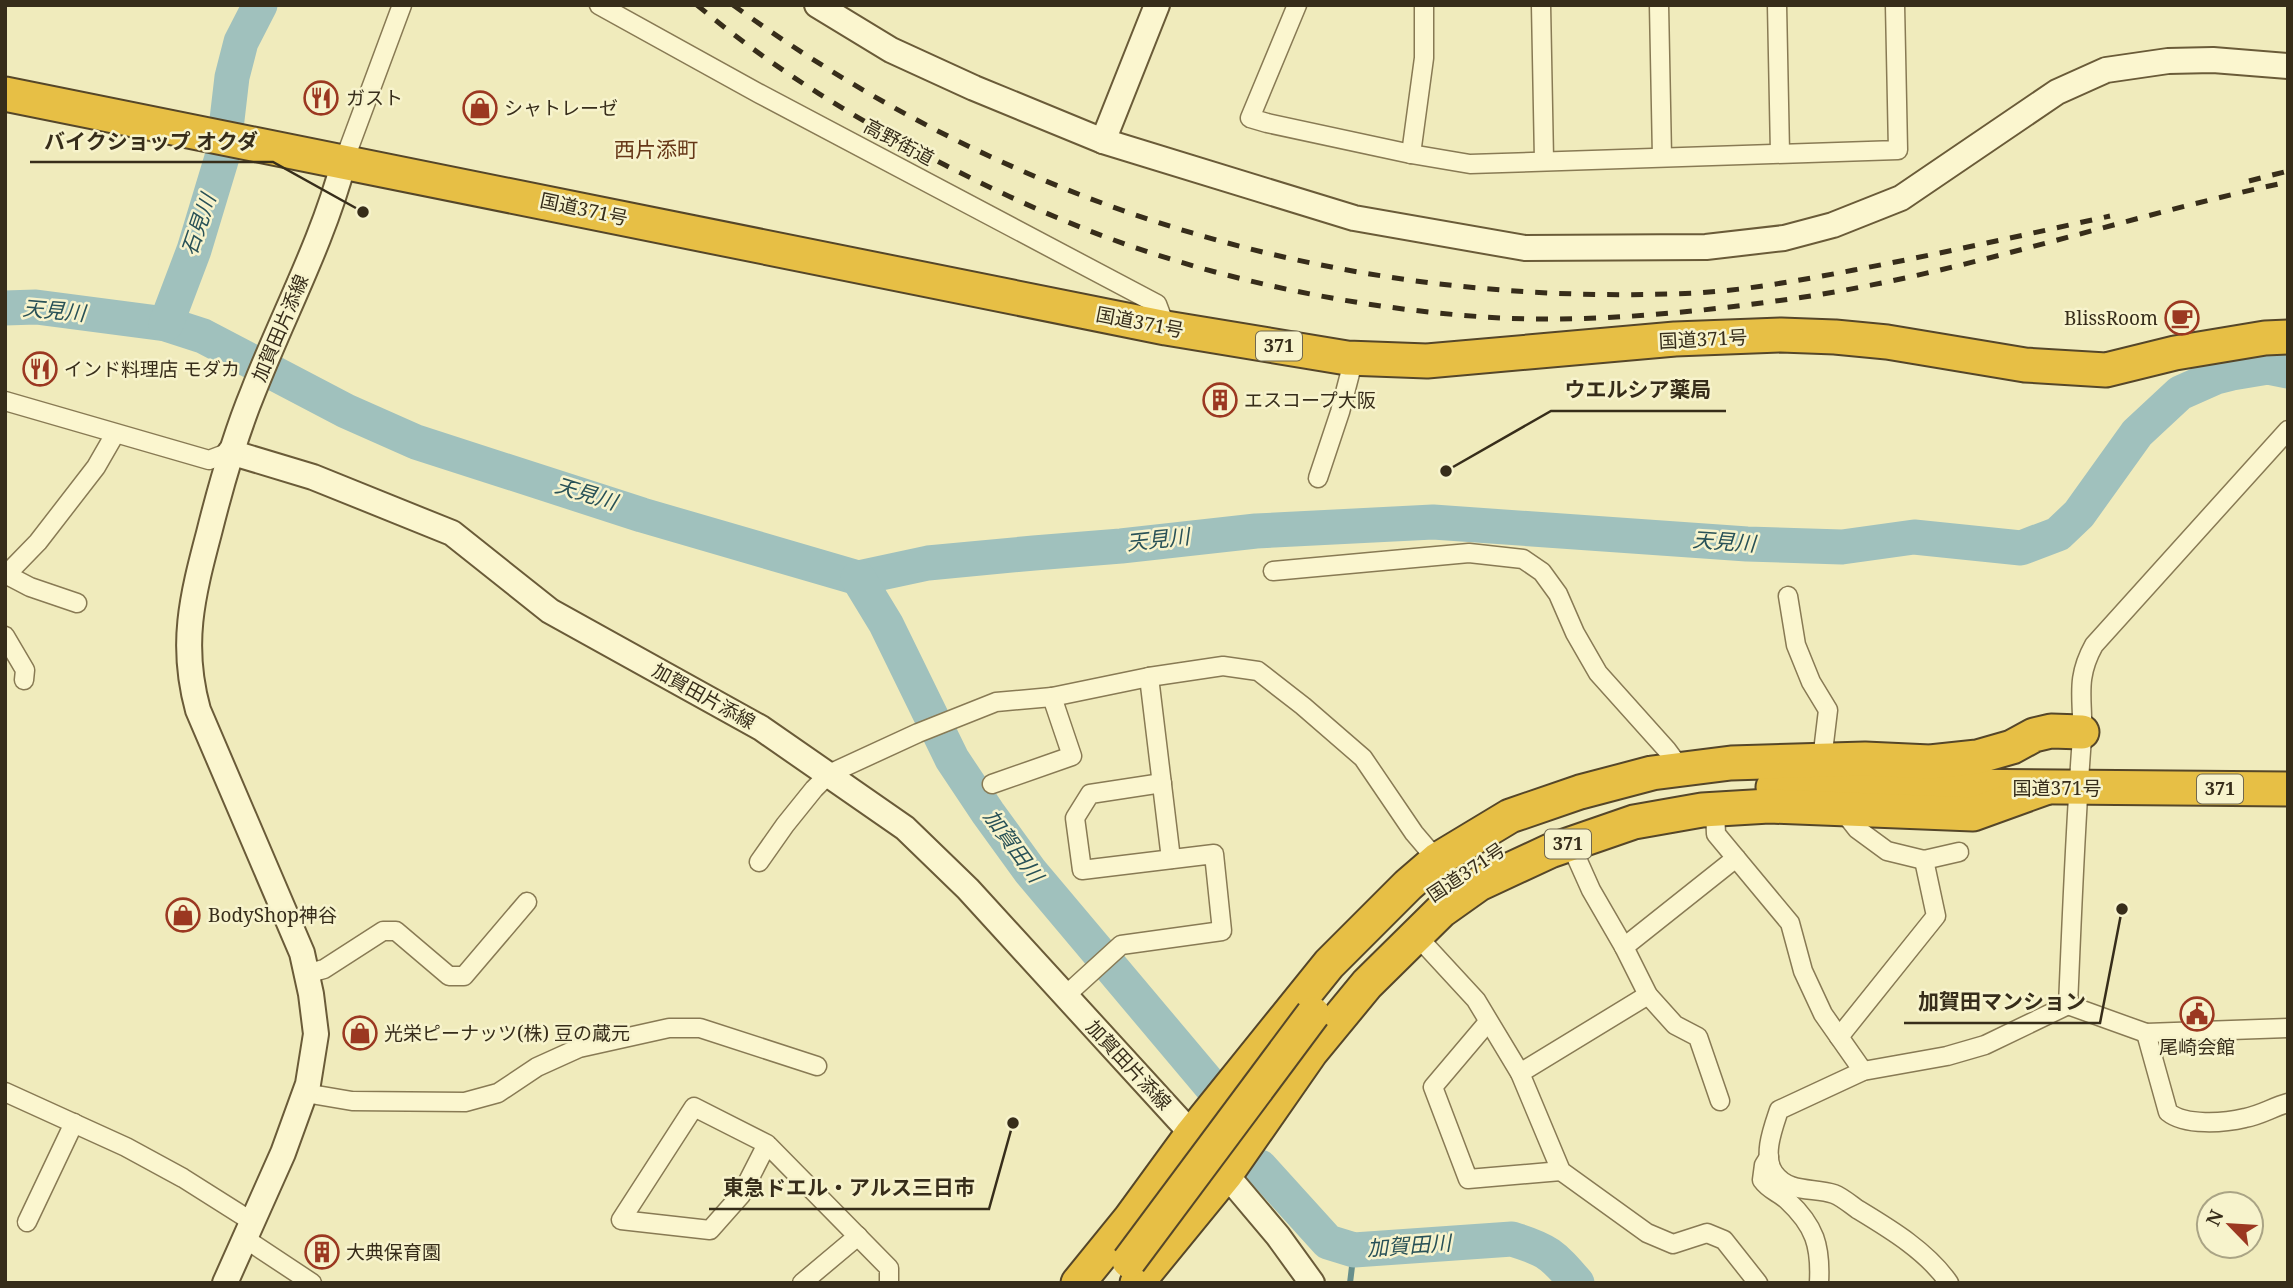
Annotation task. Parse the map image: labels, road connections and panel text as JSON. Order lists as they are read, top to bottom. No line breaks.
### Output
{"streets":{"highway":["国道371号","371"],"street":["高野街道","加賀田片添線"]},"crossings":[["高野街道","国道371号"],["国道371号","加賀田片添線"],["国道371号","371"],["加賀田片添線","371"]],"districts":["西片添町"],"water":["石見川","天見川","加賀田川"],"places":{"restaurant":["ガスト","インド料理店 モダカ"],"shop":["シャトレーゼ","BodyShop神谷","光栄ピーナッツ(株) 豆の蔵元"],"other":["バイクショップ オクダ","ウエルシア薬局","加賀田マンション","東急ドエル・アルス三日市"],"cafe":["BlissRoom"],"building":["エスコープ大阪","大典保育園"],"public building":["尾崎会館"]},"north":"top left"}
